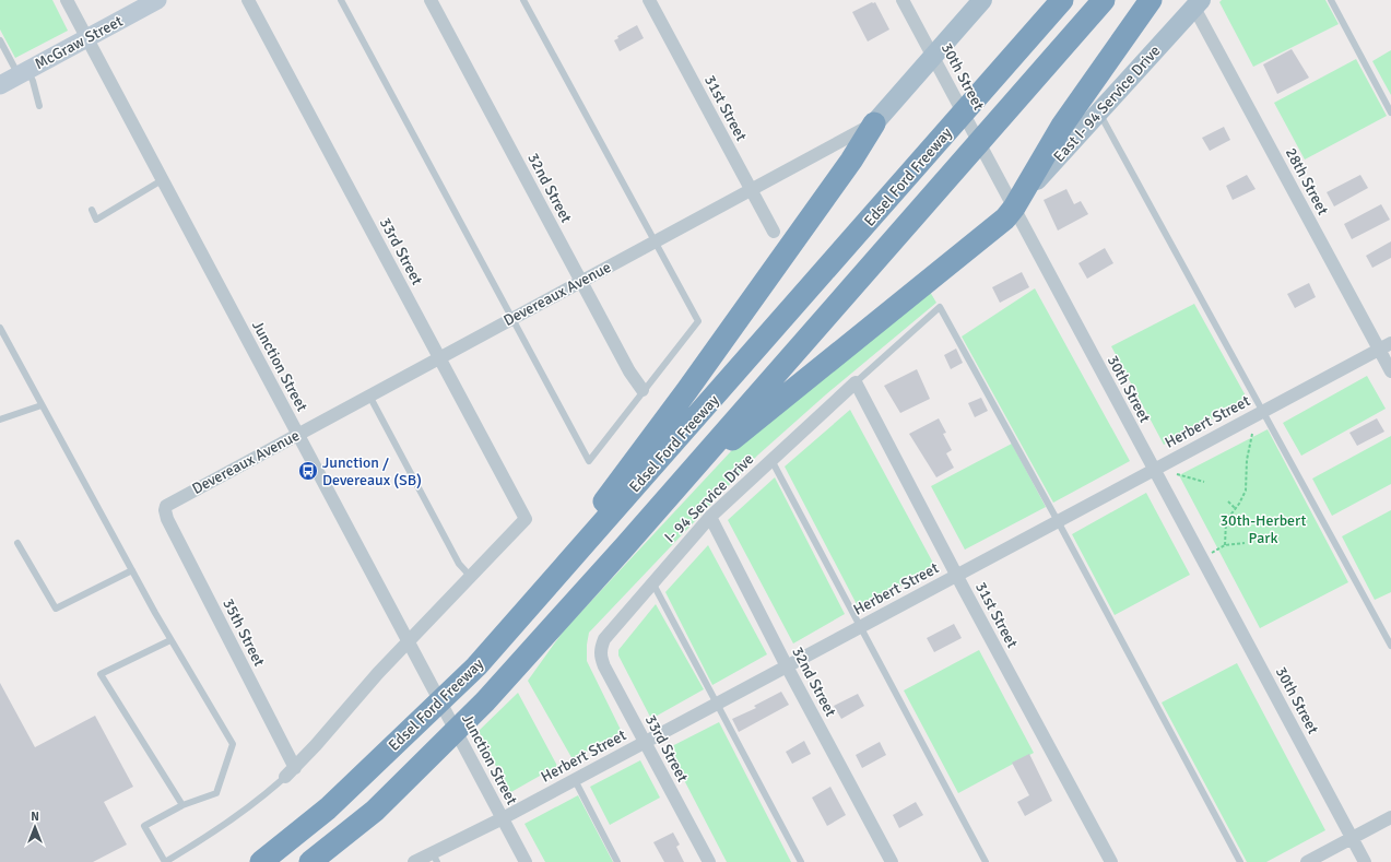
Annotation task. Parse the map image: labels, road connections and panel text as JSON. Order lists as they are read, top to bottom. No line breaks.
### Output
{"streets":{"highway":["Edsel Ford Freeway"],"main road":["East I- 94 Service Drive","Devereaux Avenue"],"street":["McGraw Street","30th Street","31st Street","28th Street","32nd Street","33rd Street","Junction Street","Herbert Street","I- 94 Service Drive","35th Street"]},"crossings":[["McGraw Street","Junction Street"],["30th Street","East I- 94 Service Drive"],["30th Street","Devereaux Avenue"],["30th Street","Herbert Street"],["East I- 94 Service Drive","28th Street"],["31st Street","Devereaux Avenue"],["31st Street","Herbert Street"],["31st Street","I- 94 Service Drive"],["28th Street","Herbert Street"],["32nd Street","Devereaux Avenue"],["32nd Street","Herbert Street"],["32nd Street","I- 94 Service Drive"],["33rd Street","Devereaux Avenue"],["33rd Street","Herbert Street"],["33rd Street","I- 94 Service Drive"],["Devereaux Avenue","Junction Street"],["Devereaux Avenue","35th Street"],["Junction Street","Herbert Street"]],"parks":["30th-Herbert Park"],"places":{"bus stop":["Junction / Devereaux (SB)"]},"north":"top"}
